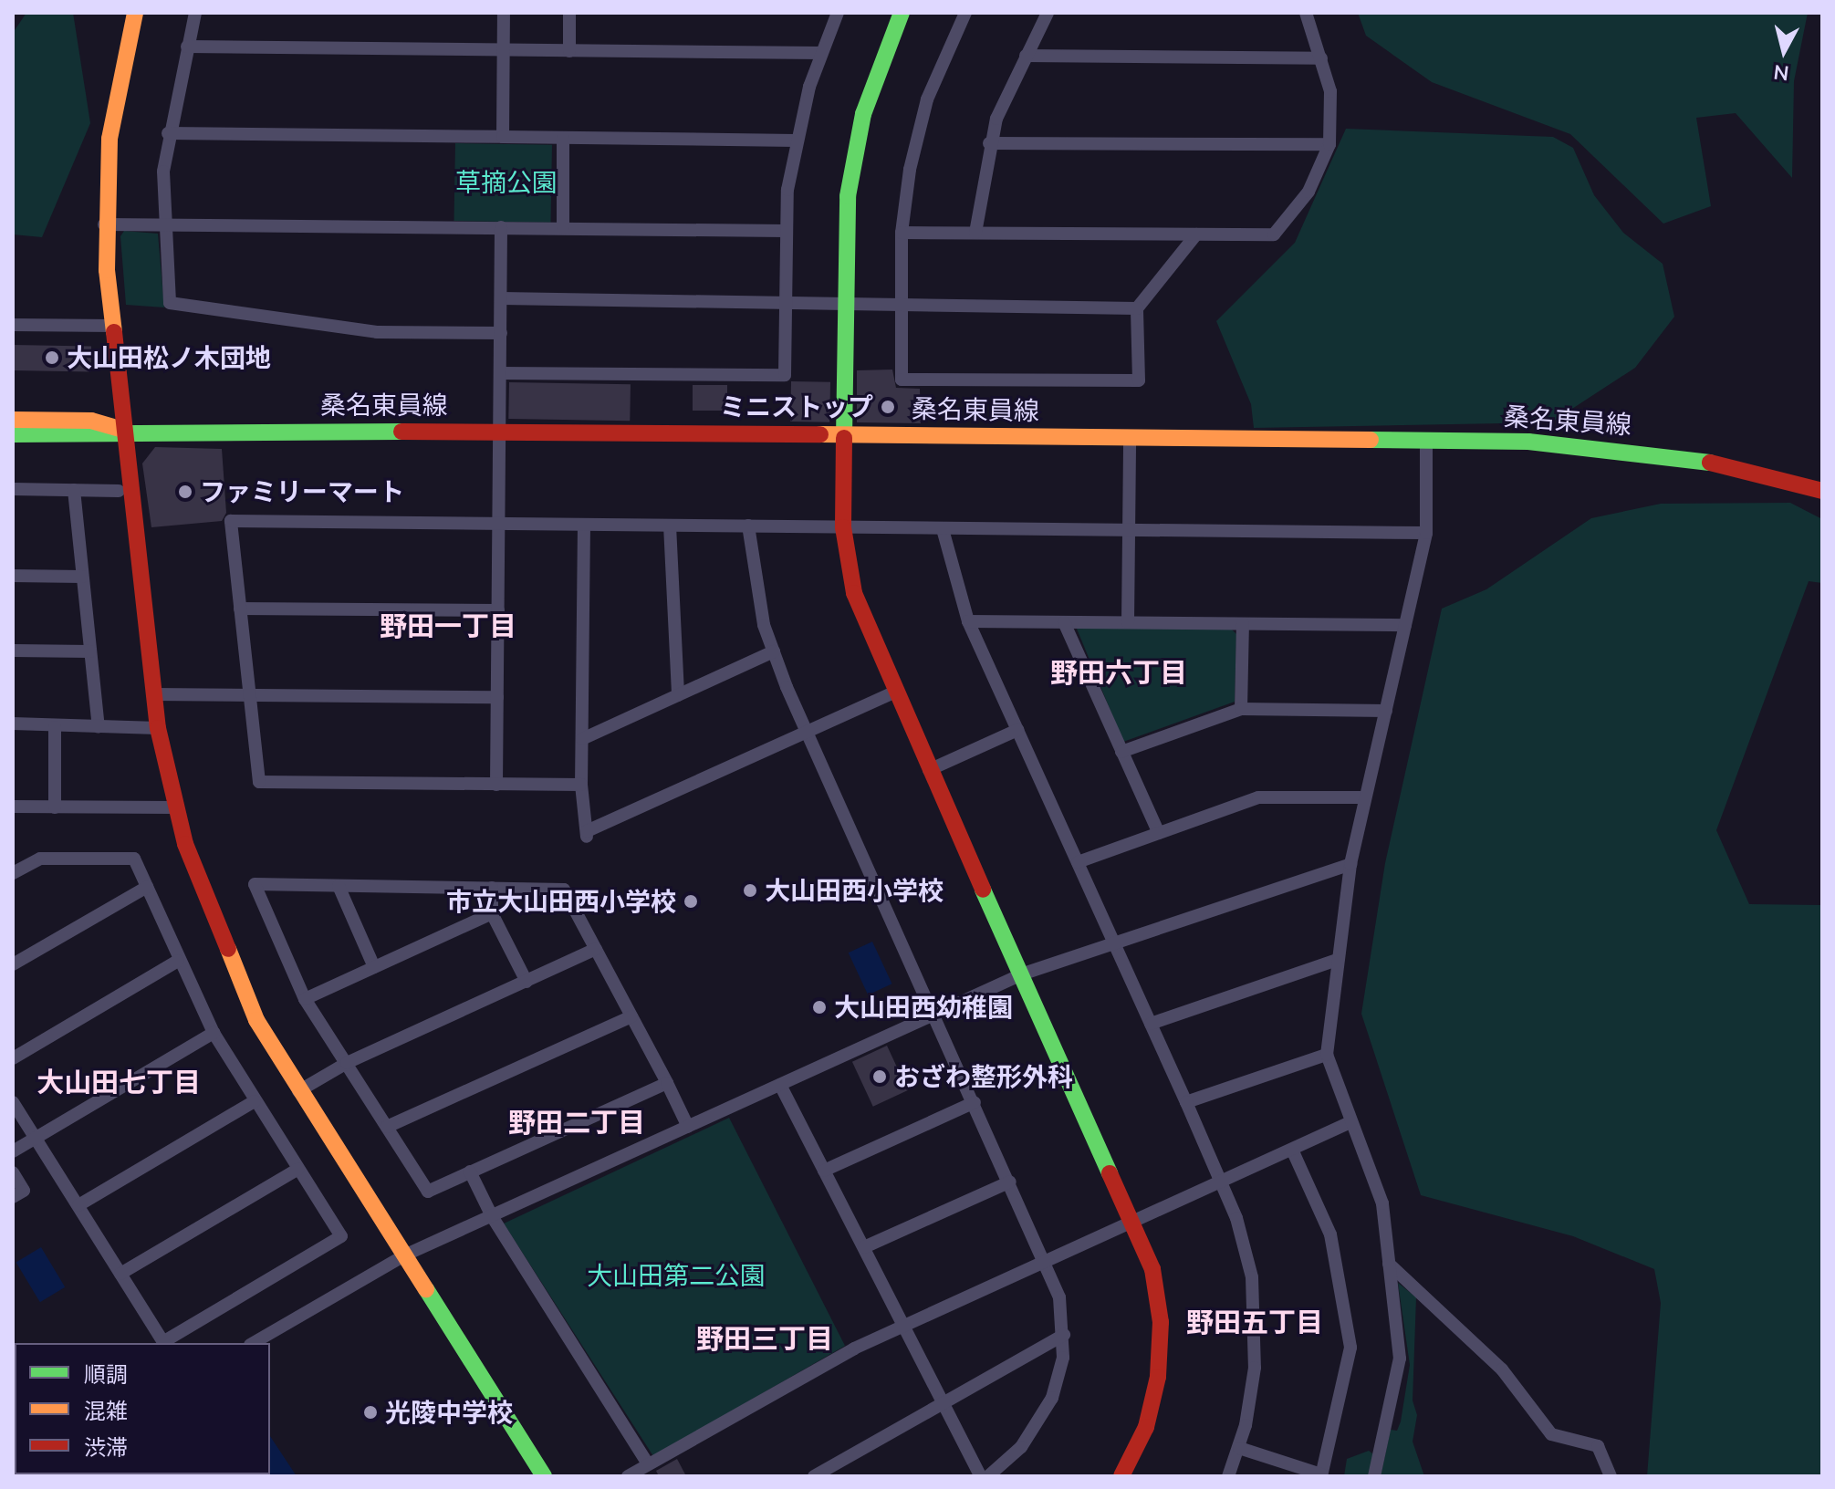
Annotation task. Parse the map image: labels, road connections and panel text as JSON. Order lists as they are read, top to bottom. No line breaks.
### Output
{"streets":{"street":["桑名東員線"]},"districts":["野田一丁目","野田六丁目","大山田七丁目","野田二丁目","野田五丁目","野田三丁目"],"parks":["草摘公園","大山田第二公園"],"places":["大山田松ノ木団地","ミニストップ","ファミリーマート","大山田西小学校","市立大山田西小学校","大山田西幼稚園","おざわ整形外科","光陵中学校"],"legend":["順調","混雑","渋滞"],"north":"bottom"}
